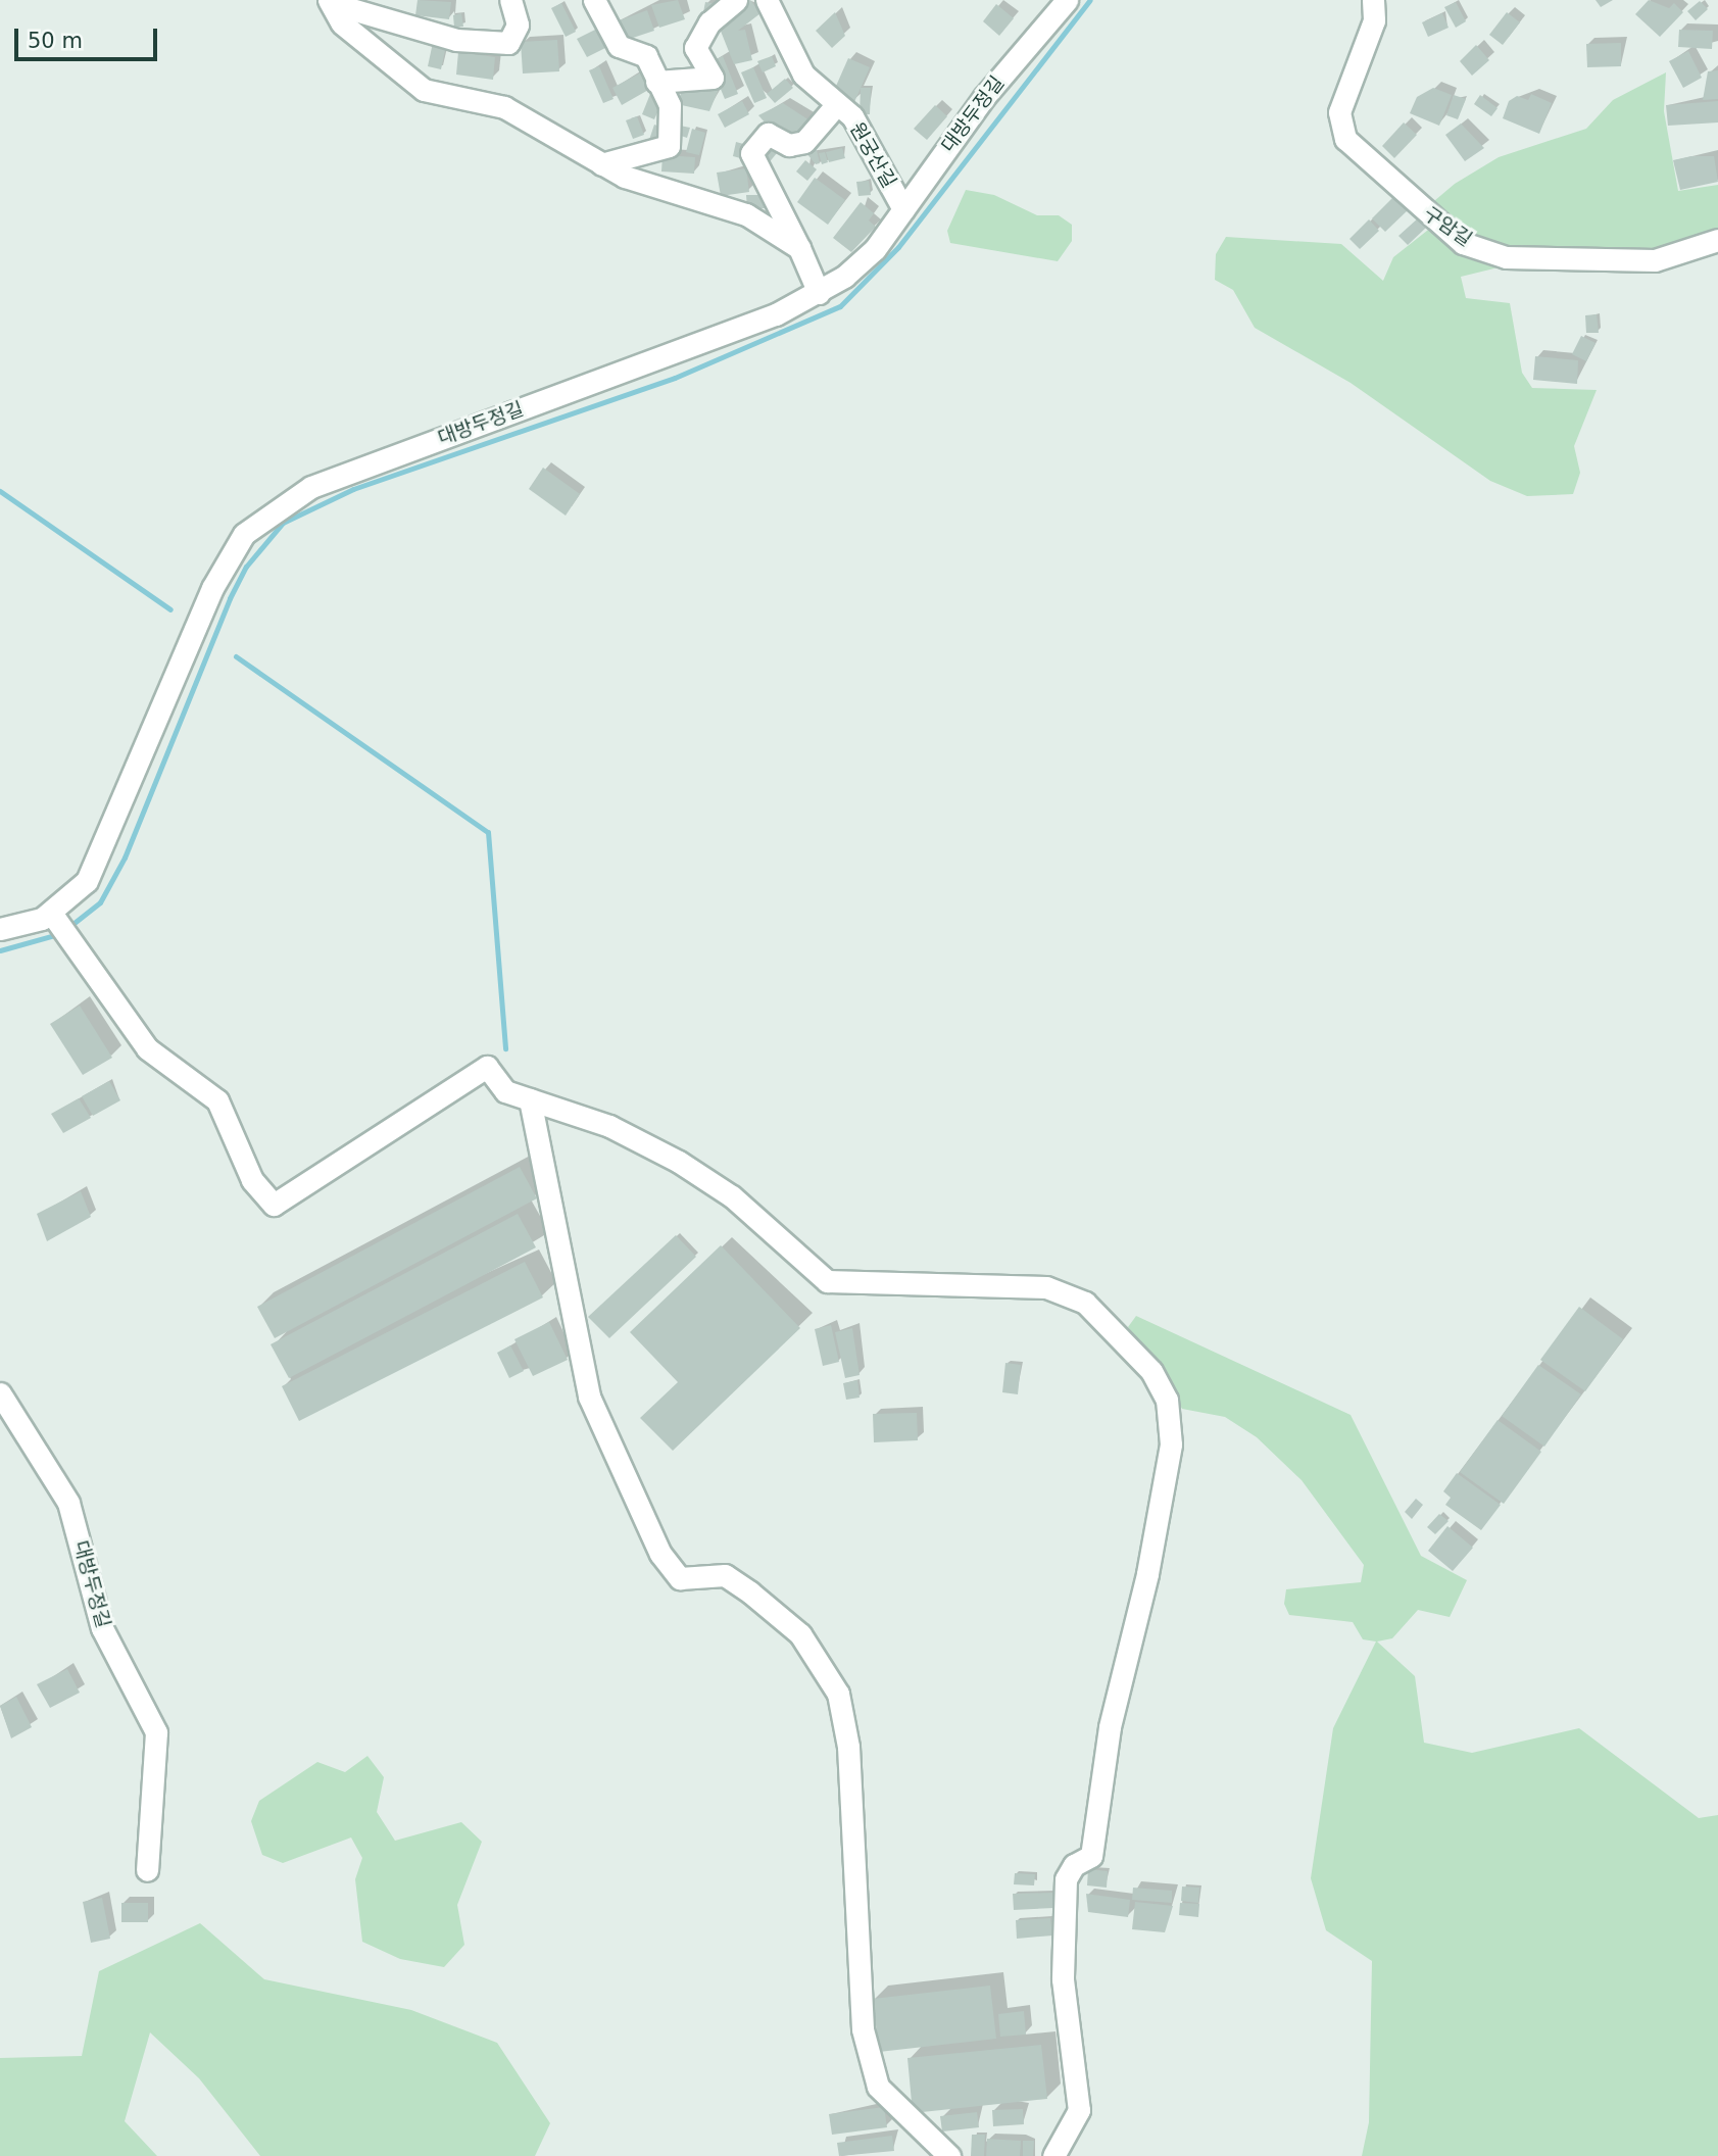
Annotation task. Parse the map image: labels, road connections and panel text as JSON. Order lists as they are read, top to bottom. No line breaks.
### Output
{"streets":{"street":["대방두정길","원궁산길","구암길"]},"crossings":[["대방두정길","원궁산길"]],"scale_bar":"50 m"}
